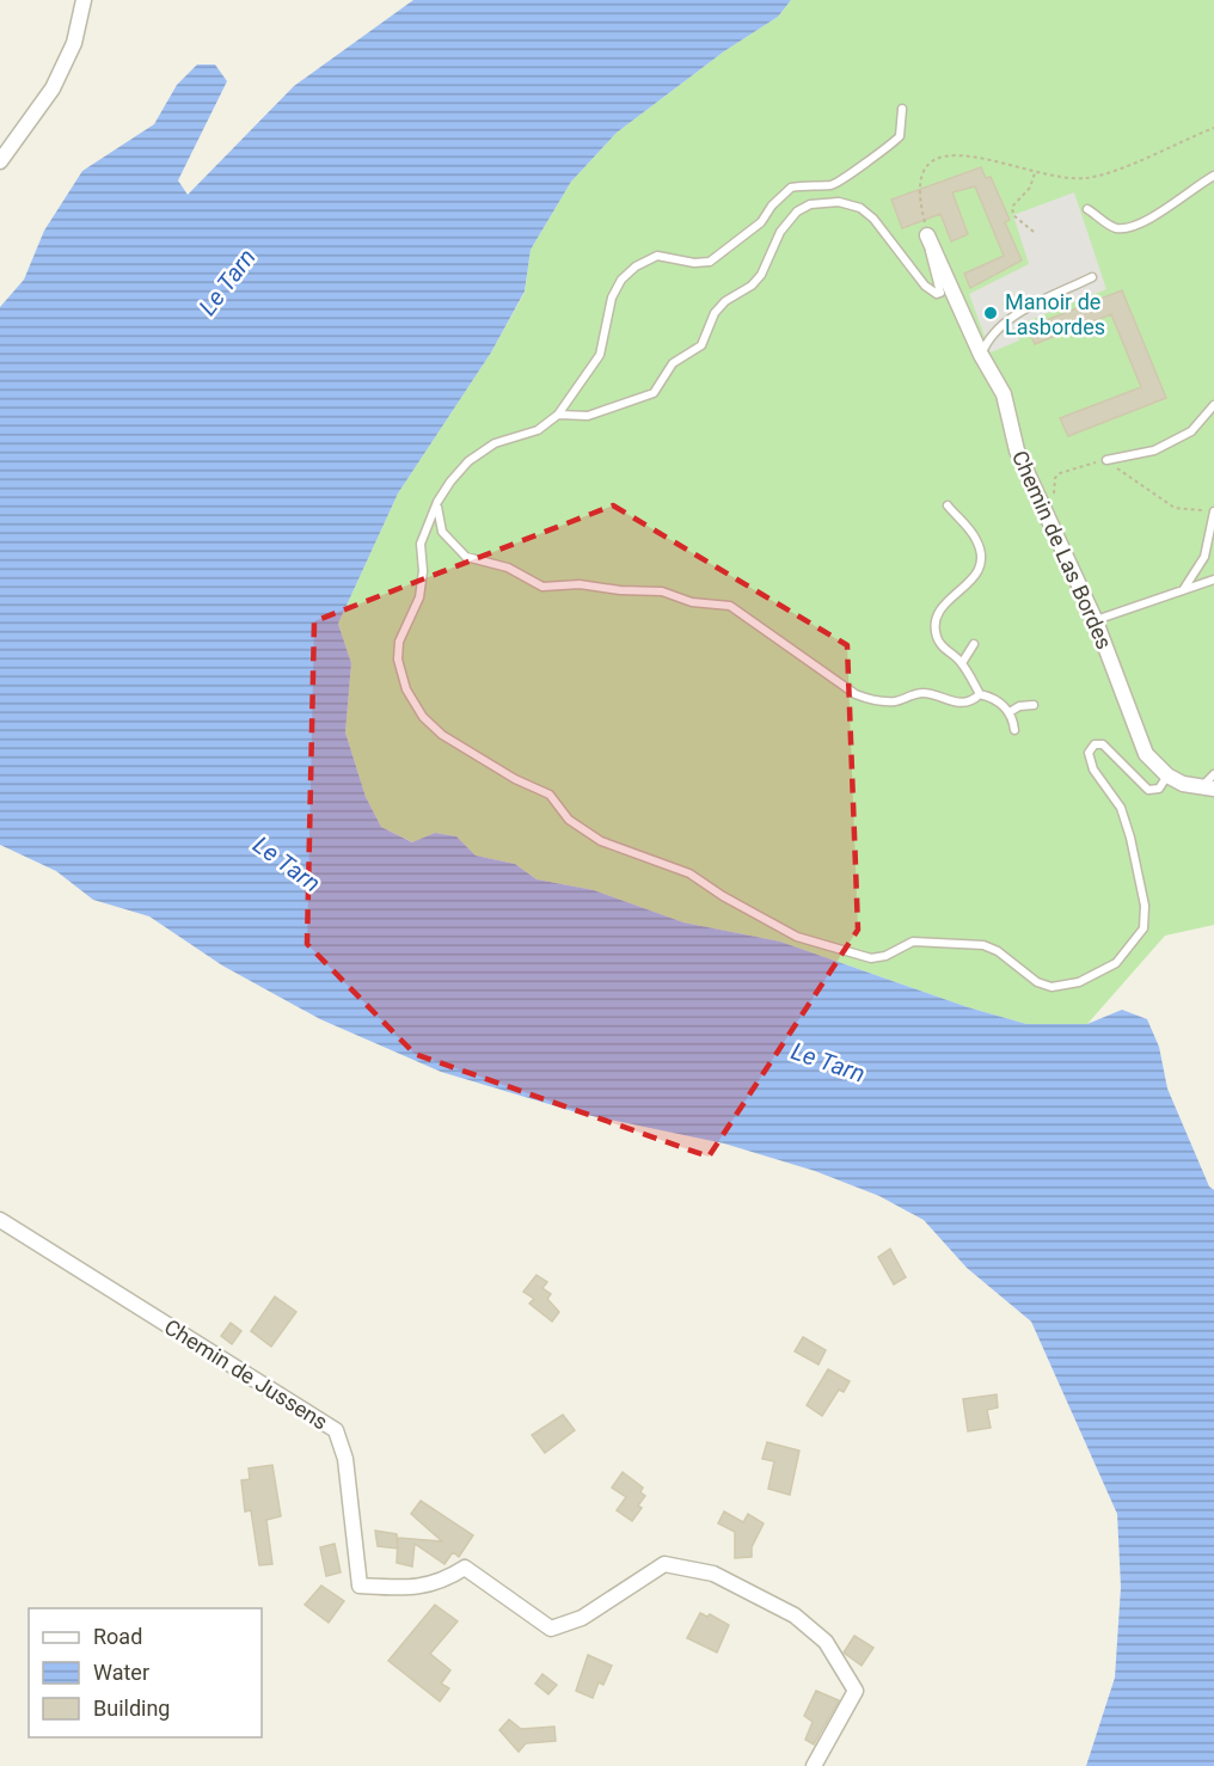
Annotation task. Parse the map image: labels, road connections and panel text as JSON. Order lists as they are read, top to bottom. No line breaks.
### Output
{"streets":{"street":["Chemin de Las Bordes","Chemin de Jussens"]},"water":["Le Tarn"],"places":["Manoir de Lasbordes"],"legend":["Road","Water","Building"]}
